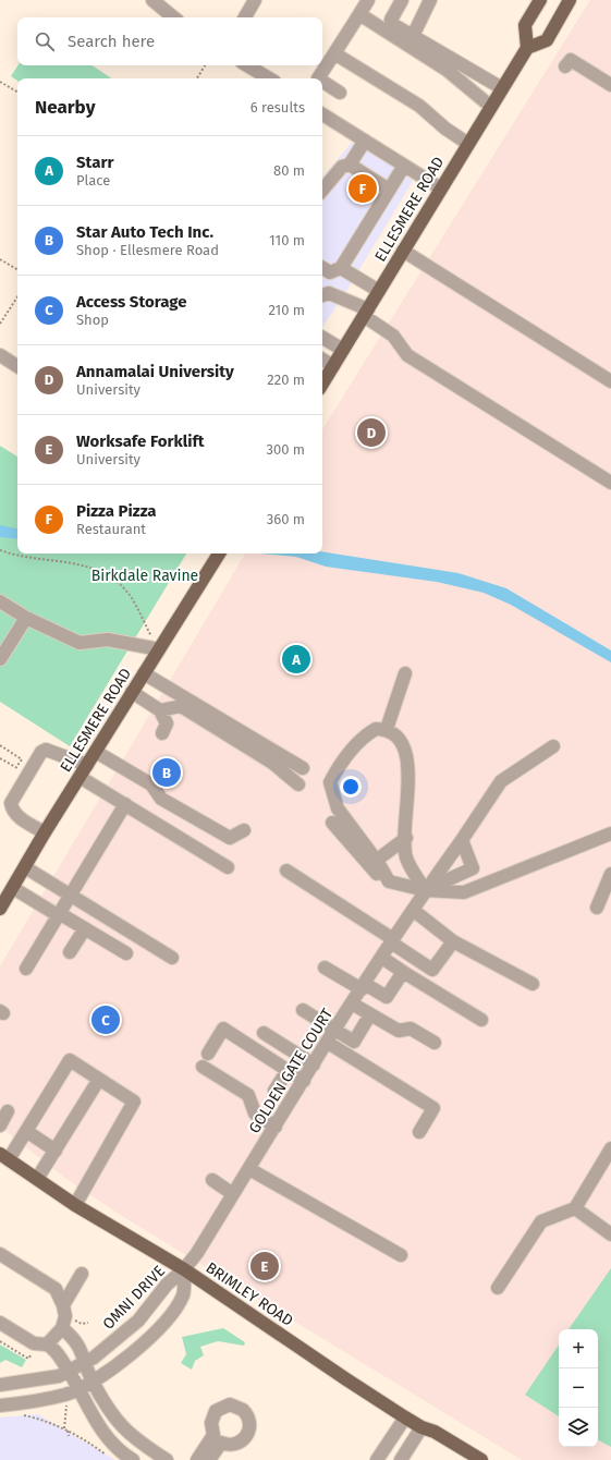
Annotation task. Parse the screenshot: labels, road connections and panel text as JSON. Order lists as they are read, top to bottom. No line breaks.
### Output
{"streets":{"main road":["ELLESMERE ROAD","BRIMLEY ROAD"],"street":["GOLDEN GATE COURT","OMNI DRIVE"]},"crossings":[["GOLDEN GATE COURT","BRIMLEY ROAD"],["GOLDEN GATE COURT","OMNI DRIVE"],["BRIMLEY ROAD","OMNI DRIVE"]],"parks":["Birkdale Ravine"],"page":{"search":"Search here","heading":["Nearby","6 results"],"list":[{"mark":"A","name":"Starr","note":"Place","value":"80 m"},{"mark":"B","name":"Star Auto Tech Inc.","note":"Shop · Ellesmere Road","value":"110 m"},{"mark":"C","name":"Access Storage","note":"Shop","value":"210 m"},{"mark":"D","name":"Annamalai University","note":"University","value":"220 m"},{"mark":"E","name":"Worksafe Forklift","note":"University","value":"300 m"},{"mark":"F","name":"Pizza Pizza","note":"Restaurant","value":"360 m"}],"pins":["F","D","A","B","C","E"],"map_buttons":["+","−"]}}
